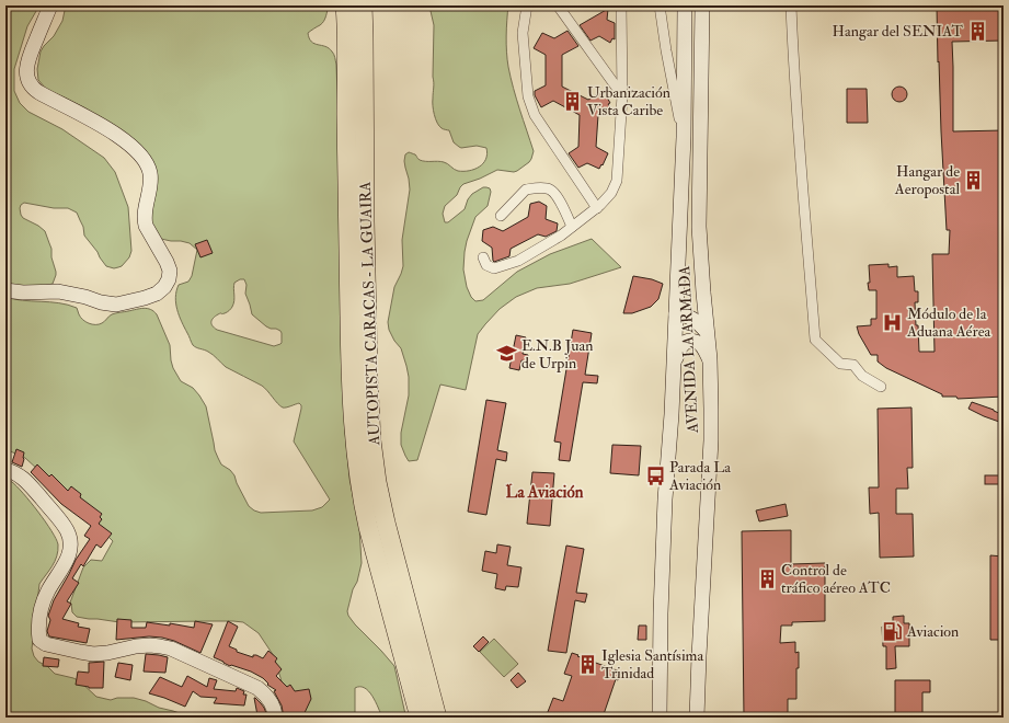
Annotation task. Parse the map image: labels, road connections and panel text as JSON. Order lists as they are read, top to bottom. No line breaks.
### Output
{"streets":{"highway":["AUTOPISTA CARACAS - LA GUAIRA"],"main road":["AVENIDA LA ARMADA"]},"districts":["La Aviación"],"places":{"building":["Hangar del SENIAT","Urbanización Vista Caribe","Hangar de Aeropostal","Control de tráfico aéreo ATC","Iglesia Santísima Trinidad"],"hospital":["Módulo de la Aduana Aérea"],"school or university":["E.N.B Juan de Urpin"],"bus stop":["Parada La Aviación"],"fuel station":["Aviacion"]}}
